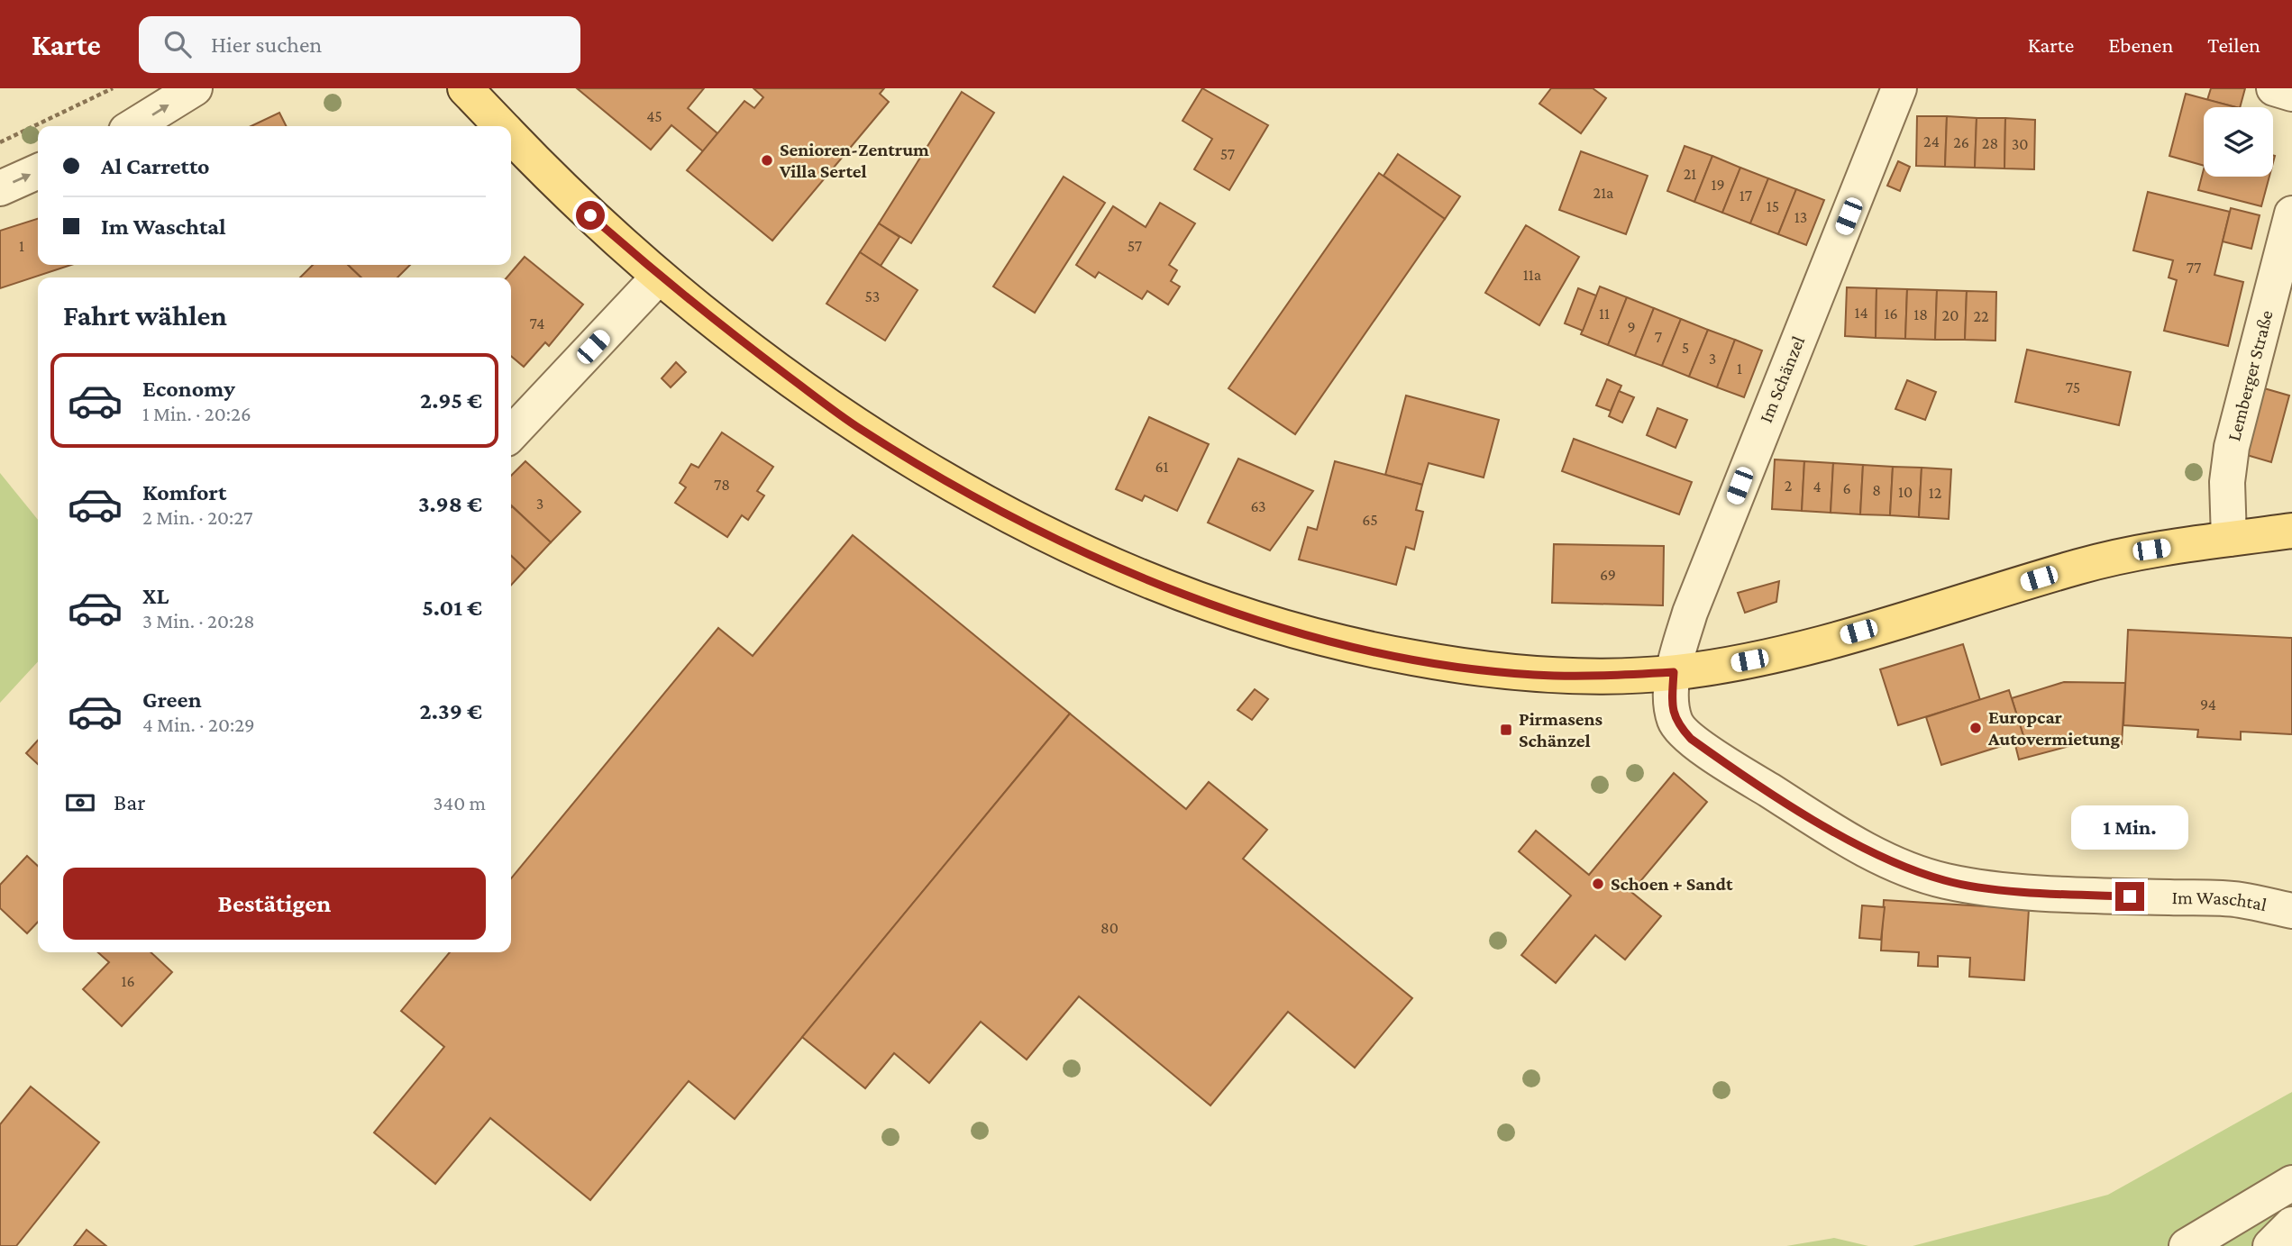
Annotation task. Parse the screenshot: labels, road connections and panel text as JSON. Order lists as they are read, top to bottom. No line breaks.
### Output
{"streets":{"street":["Lemberger Straße","Im Schänzel","Im Waschtal"]},"crossings":[["Im Schänzel","Im Waschtal"]],"places":{"other":["Senioren-Zentrum Villa Sertel","Europcar Autovermietung","Schoen + Sandt"],"transit":["Pirmasens Schänzel"]},"house_numbers":["45","24","26","28","30","57","21","19","21a","17","15","13","1","57","77","11a","53","14","11","16","18","20","22","74","9","7","5","3","1","75","61","78","2","4","6","8","10","12","3","63","65","69","94","80","16"],"page":{"header":"Karte","search":"Hier suchen","nav":["Karte","Ebenen","Teilen"],"banner":["Al Carretto","Im Waschtal"],"heading":"Fahrt wählen","list":[{"name":"Economy","note":"1 Min. · 20:26","value":"2.95 €"},{"name":"Komfort","note":"2 Min. · 20:27","value":"3.98 €"},{"name":"XL","note":"3 Min. · 20:28","value":"5.01 €"},{"name":"Green","note":"4 Min. · 20:29","value":"2.39 €"}],"pay":["Bar","340 m"],"bubble":"1 Min.","buttons":"Bestätigen"}}
